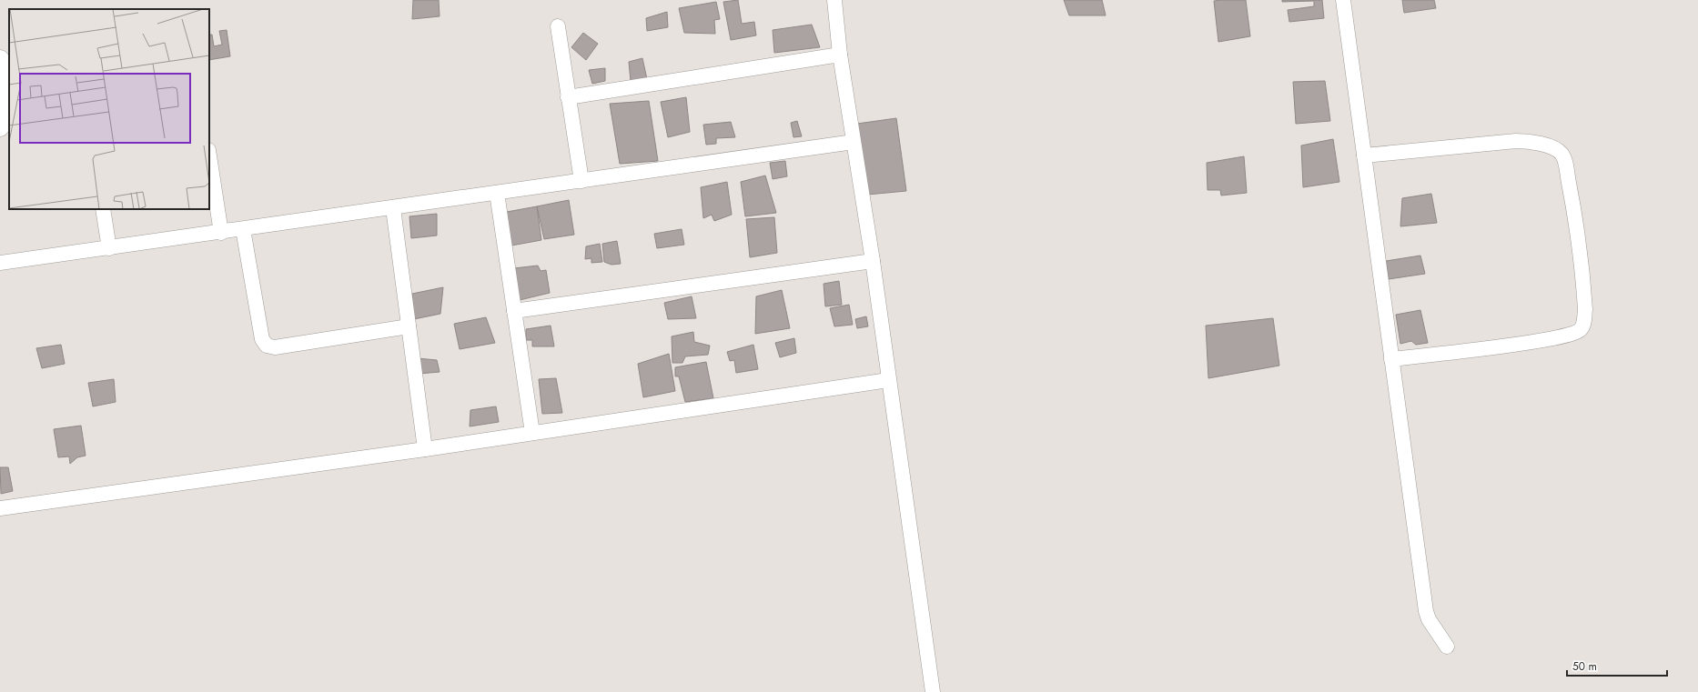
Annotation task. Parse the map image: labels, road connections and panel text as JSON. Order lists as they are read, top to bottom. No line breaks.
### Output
{"scale_bar":"50 m"}
